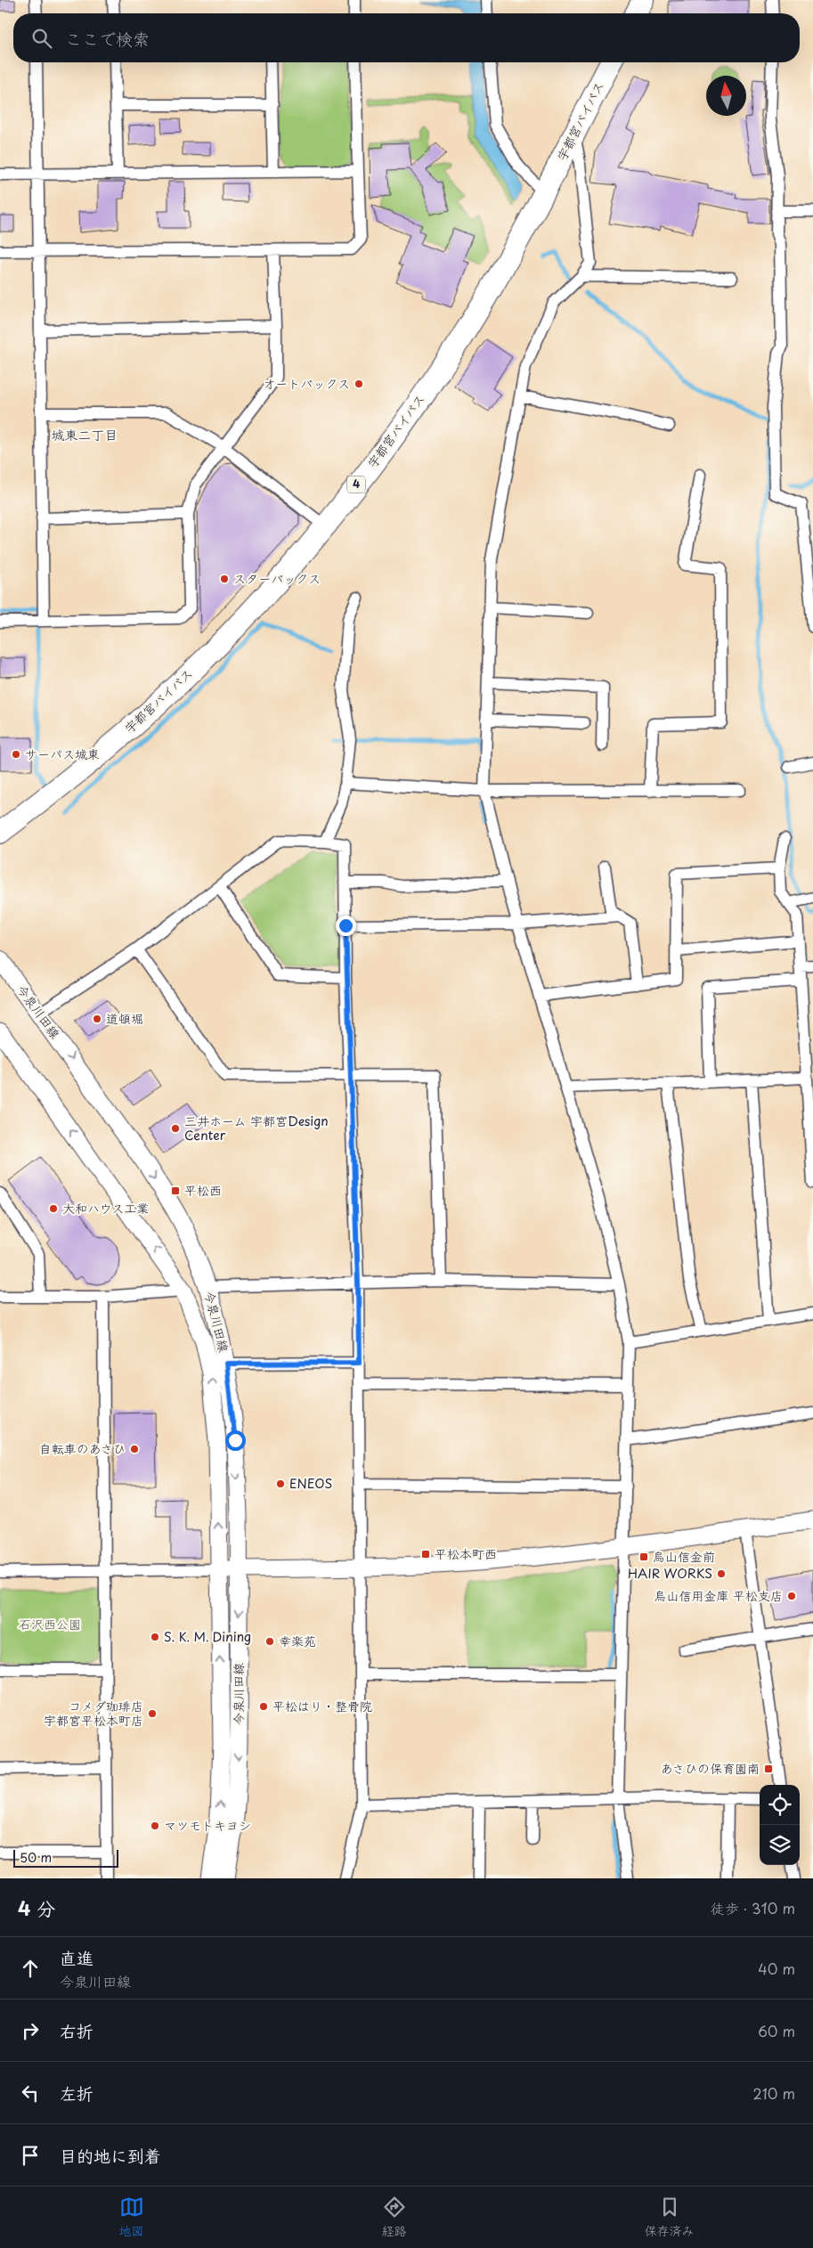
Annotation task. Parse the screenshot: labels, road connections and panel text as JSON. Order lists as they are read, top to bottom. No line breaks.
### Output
{"streets":{"highway":["宇都宮バイパス","4"],"street":["今泉川田線"]},"districts":["城東二丁目"],"parks":["石沢西公園"],"places":{"other":["オートバックス","スターバックス","サーパス城東","道頓堀","三井ホーム 宇都宮Design Center","大和ハウス工業","自転車のあさひ","ENEOS","HAIR WORKS","烏山信用金庫 平松支店","S. K. M. Dining","幸楽苑","平松はり・整骨院","コメダ珈琲店 宇都宮平松本町店","マツモトキヨシ"],"transit":["平松西","平松本町西","烏山信金前","あさひの保育園南"]},"scale_bar":"50 m","north":"top","page":{"search":"ここで検索","scale":"50 m","heading":["4 分","徒歩 · 310 m"],"list":[["直進","今泉川田線","40 m"],["右折","60 m"],["左折","210 m"],"目的地に到着"],"nav":["地図","経路","保存済み"]}}
